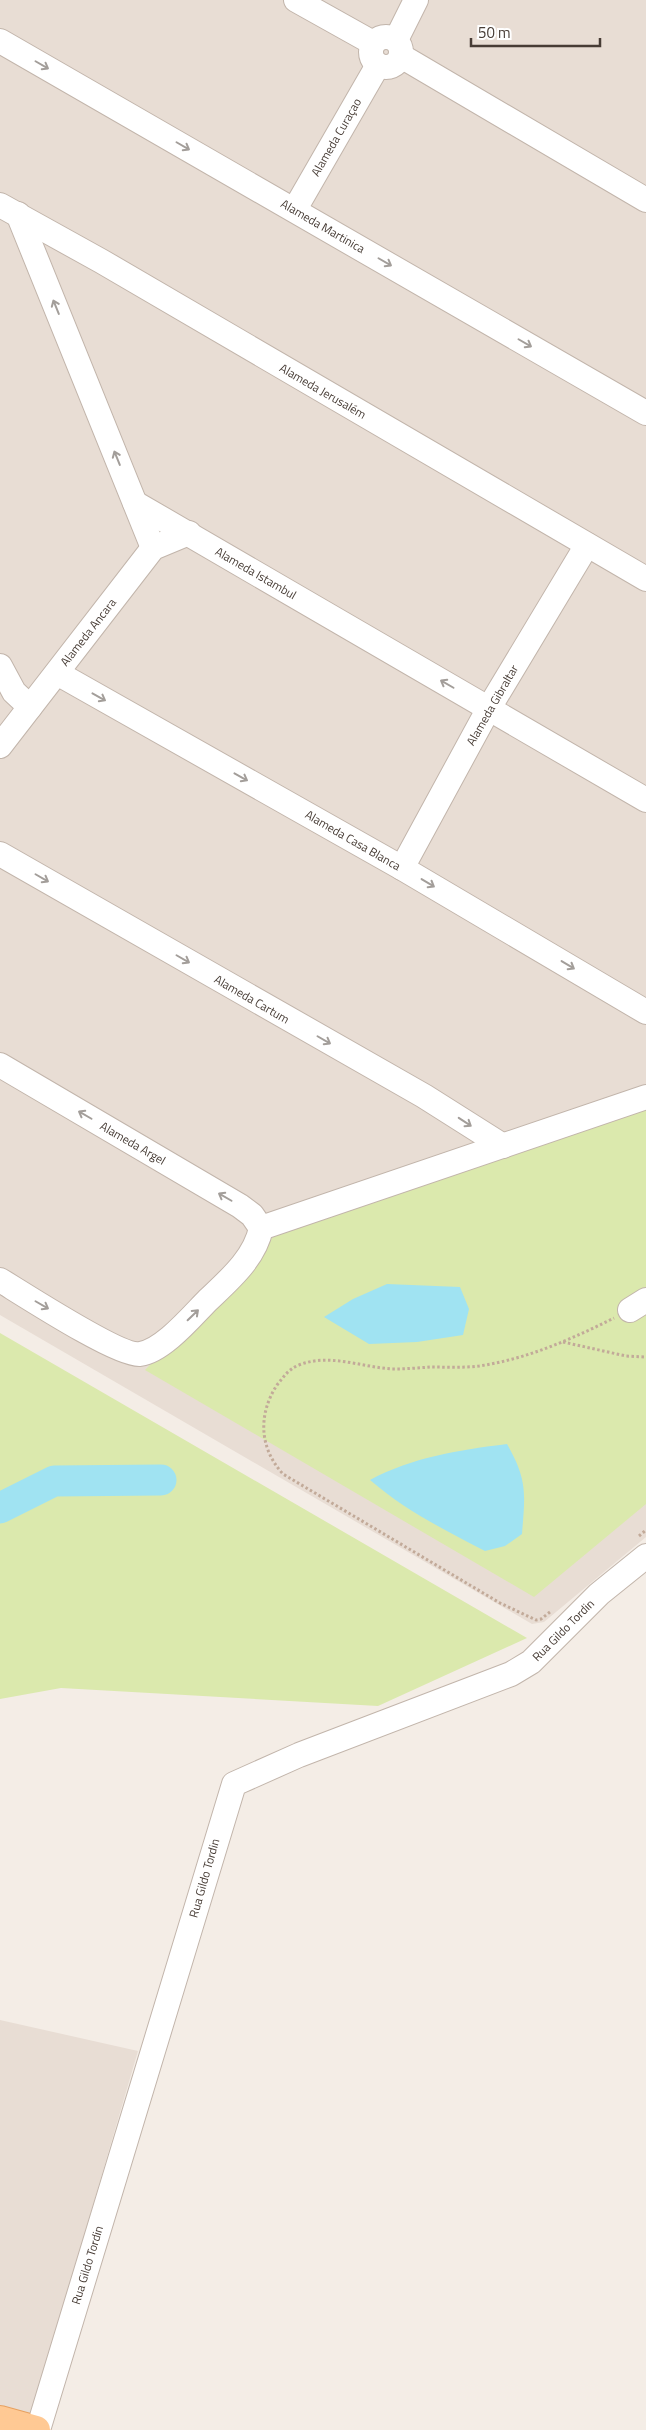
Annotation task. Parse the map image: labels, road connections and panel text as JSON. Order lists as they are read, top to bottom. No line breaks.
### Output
{"streets":{"street":["Alameda Curaçao","Alameda Martinica","Alameda Jerusalém","Alameda Istambul","Alameda Ancara","Alameda Gibraltar","Alameda Casa Blanca","Alameda Cartum","Alameda Argel","Rua Gildo Tordin"]},"crossings":[["Alameda Curaçao","Alameda Martinica"],["Alameda Jerusalém","Alameda Gibraltar"],["Alameda Istambul","Alameda Ancara"],["Alameda Istambul","Alameda Gibraltar"],["Alameda Ancara","Alameda Casa Blanca"],["Alameda Gibraltar","Alameda Casa Blanca"]],"one_way":["Alameda Istambul","Alameda Casa Blanca","Alameda Cartum","Alameda Argel"],"scale_bar":"50 m"}
